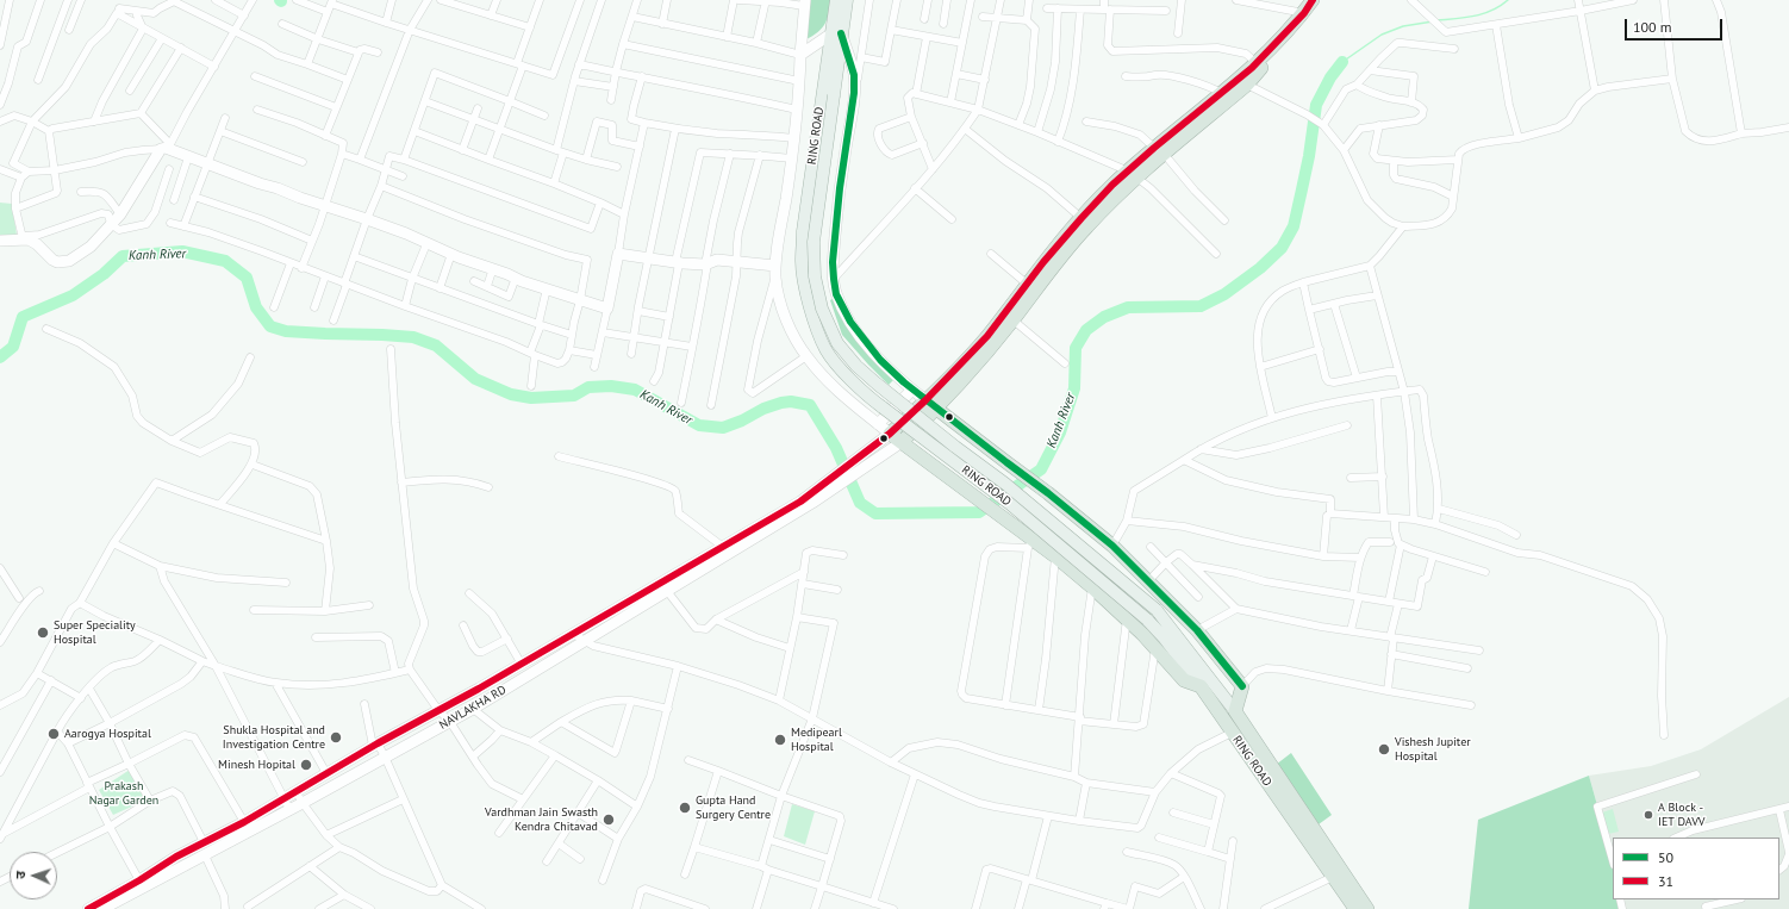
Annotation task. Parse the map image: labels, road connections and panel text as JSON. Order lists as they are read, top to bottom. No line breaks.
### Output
{"streets":{"highway":["RING ROAD"],"street":["NAVLAKHA RD"]},"water":["Kanh River"],"parks":["Prakash Nagar Garden"],"places":["Super Speciality Hospital","Aarogya Hospital","Shukla Hospital and Investigation Centre","Medipearl Hospital","Vishesh Jupiter Hospital","Minesh Hopital","Gupta Hand Surgery Centre","A Block - IET DAVV","Vardhman Jain Swasth Kendra Chitavad"],"lines":["transit line 31","transit line 50"],"legend":["50","31"],"scale_bar":"100 m","north":"left"}
